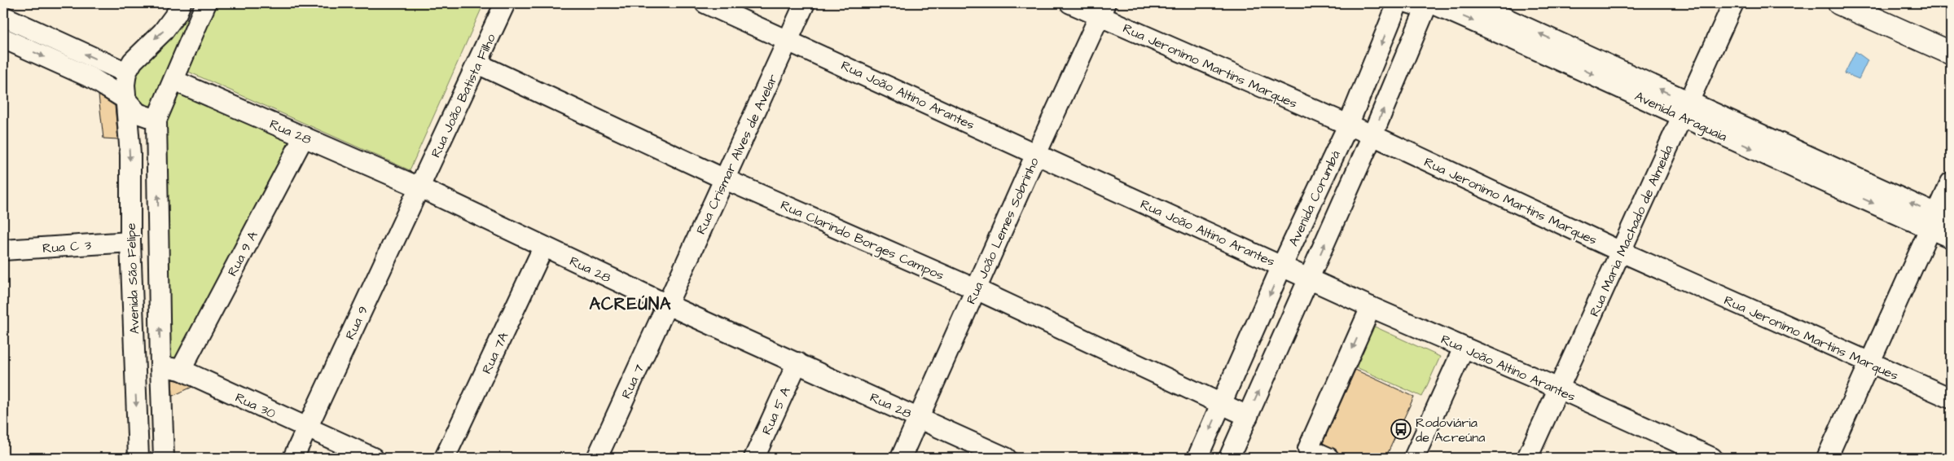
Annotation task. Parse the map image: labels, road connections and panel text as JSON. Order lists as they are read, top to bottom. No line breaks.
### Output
{"streets":{"street":["Rua Jeronimo Martins Marques","Rua João Altino Arantes","Rua João Batista Filho","Avenida Araguaia","Rua 28","Rua Crismar Alves de Avelar","Avenida Corumbá","Rua João Lemes Sobrinho","Rua Maria Machado de Almeida","Rua Clarindo Borges Campos","Rua C 3","Rua 9 A","Avenida São Felipe","Rua 9","Rua 7A","Rua 7","Rua 30","Rua 5 A"]},"crossings":[["Rua Jeronimo Martins Marques","Avenida Corumbá"],["Rua Jeronimo Martins Marques","Rua João Lemes Sobrinho"],["Rua Jeronimo Martins Marques","Rua Maria Machado de Almeida"],["Rua João Altino Arantes","Rua Crismar Alves de Avelar"],["Rua João Altino Arantes","Avenida Corumbá"],["Rua João Altino Arantes","Rua João Lemes Sobrinho"],["Rua João Altino Arantes","Rua Maria Machado de Almeida"],["Rua João Batista Filho","Rua 28"],["Rua João Batista Filho","Rua Clarindo Borges Campos"],["Rua João Batista Filho","Rua 9"],["Avenida Araguaia","Avenida Corumbá"],["Avenida Araguaia","Rua Maria Machado de Almeida"],["Rua 28","Rua Crismar Alves de Avelar"],["Rua 28","Rua João Lemes Sobrinho"],["Rua 28","Rua 9 A"],["Rua 28","Avenida São Felipe"],["Rua 28","Rua 9"],["Rua 28","Rua 7A"],["Rua 28","Rua 7"],["Rua 28","Rua 5 A"],["Rua Crismar Alves de Avelar","Rua Clarindo Borges Campos"],["Rua Crismar Alves de Avelar","Rua 7"],["Avenida Corumbá","Rua Clarindo Borges Campos"],["Rua João Lemes Sobrinho","Rua Clarindo Borges Campos"],["Rua C 3","Avenida São Felipe"],["Rua 9 A","Rua 30"],["Avenida São Felipe","Rua 30"],["Rua 9","Rua 30"]],"districts":["ACREÚNA"],"places":{"bus stop":["Rodoviária de Acreúna"]}}
